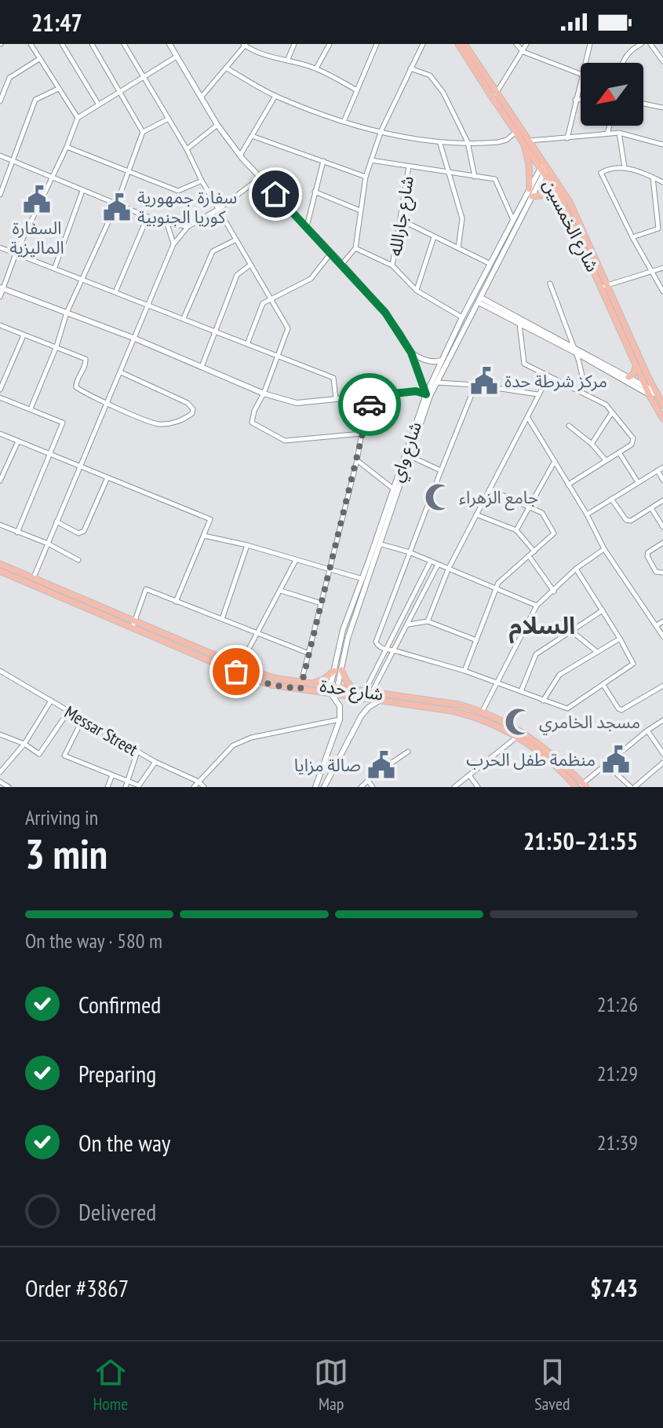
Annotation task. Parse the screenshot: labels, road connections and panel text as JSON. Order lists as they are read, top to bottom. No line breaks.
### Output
{"streets":{"main road":["شارع الخمسين","شارع حدة"],"street":["شارع جارالله","شارع واي","Messar Street"]},"crossings":[["شارع جارالله","شارع واي"],["شارع الخمسين","شارع واي"],["شارع واي","شارع حدة"]],"districts":["السلام"],"places":{"public building":["السفارة الماليزية","سفارة جمهورية كوريا الجنوبية","مركز شرطة حدة","منظمة طفل الحرب","صالة مزايا"],"mosque":["جامع الزهراء","مسجد الخامري"]},"north":"bottom left","page":{"status":"21:47","heading":["3 min","Arriving in","21:50–21:55"],"panel":["Order #3867","$7.43"],"bar":"On the way · 580 m","list":[["Confirmed","21:26"],["Preparing","21:29"],["On the way","21:39"],"Delivered"],"tabs":["Home","Map","Saved"]}}
